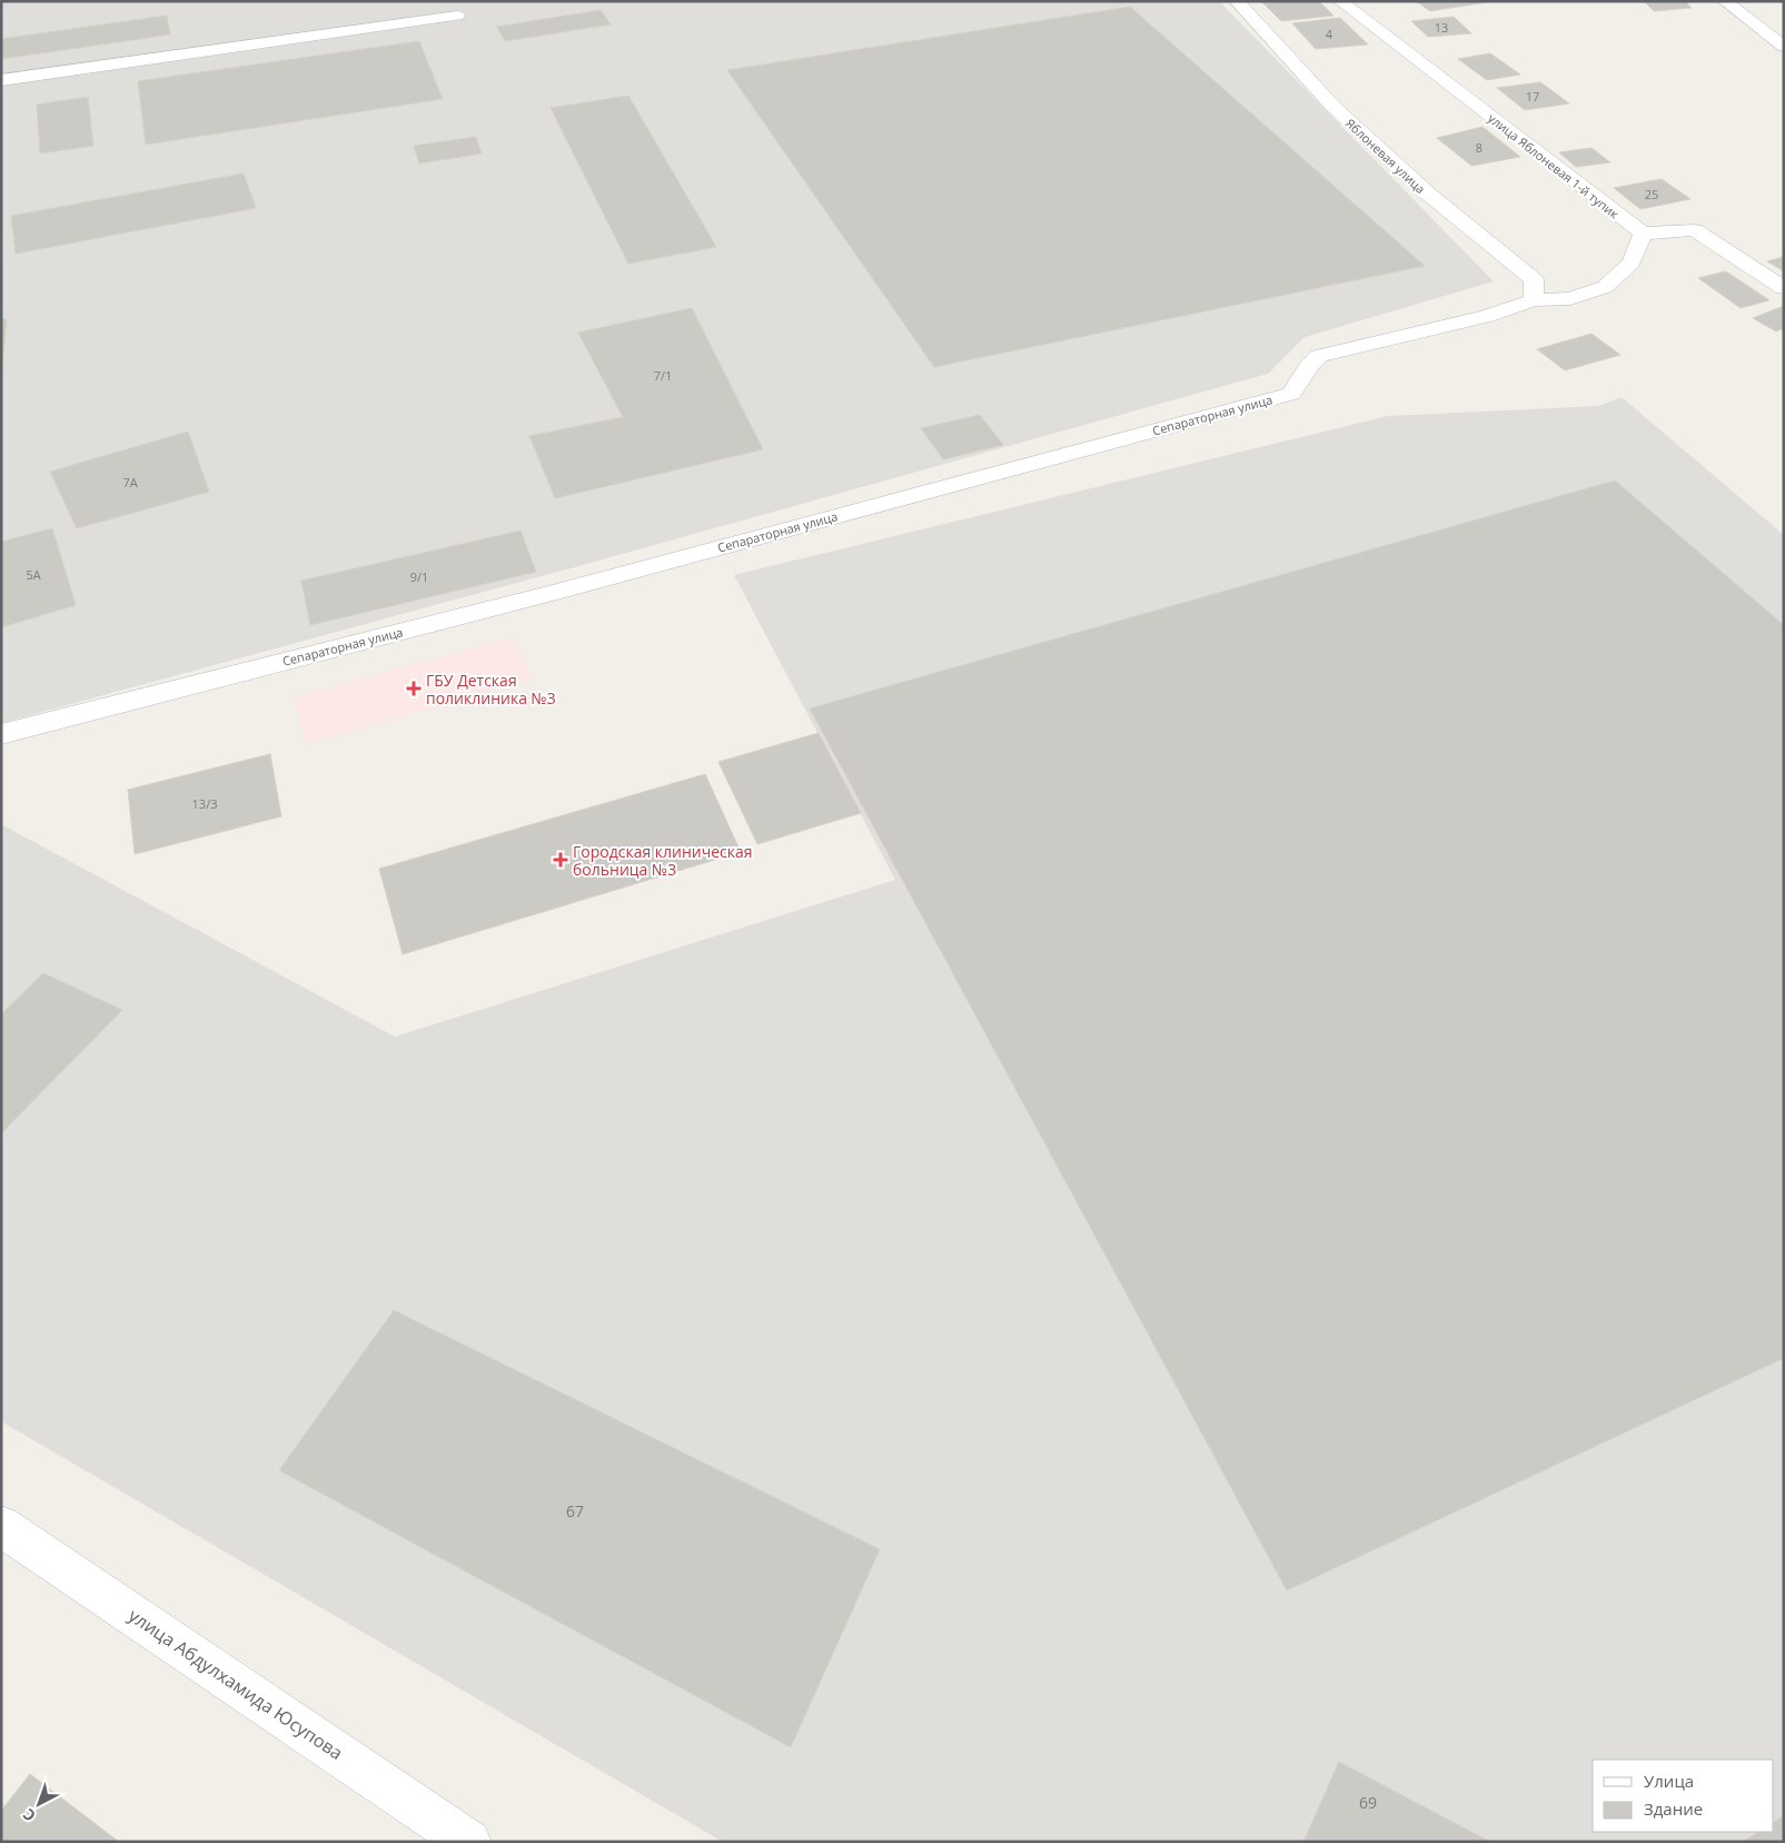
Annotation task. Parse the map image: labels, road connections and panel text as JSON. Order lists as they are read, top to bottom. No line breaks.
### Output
{"streets":{"street":["Яблоневая улица","улица Яблоневая 1-й тупик","Сепараторная улица","улица Абдулхамида Юсупова"]},"crossings":[["Яблоневая улица","Сепараторная улица"],["улица Яблоневая 1-й тупик","Сепараторная улица"]],"places":{"health":["ГБУ Детская поликлиника №3","Городская клиническая больница №3"]},"house_numbers":["13","4","17","8","25","7/1","7А","5А","9/1","13/3","67","69"],"legend":["Улица","Здание"],"north":"bottom left"}
